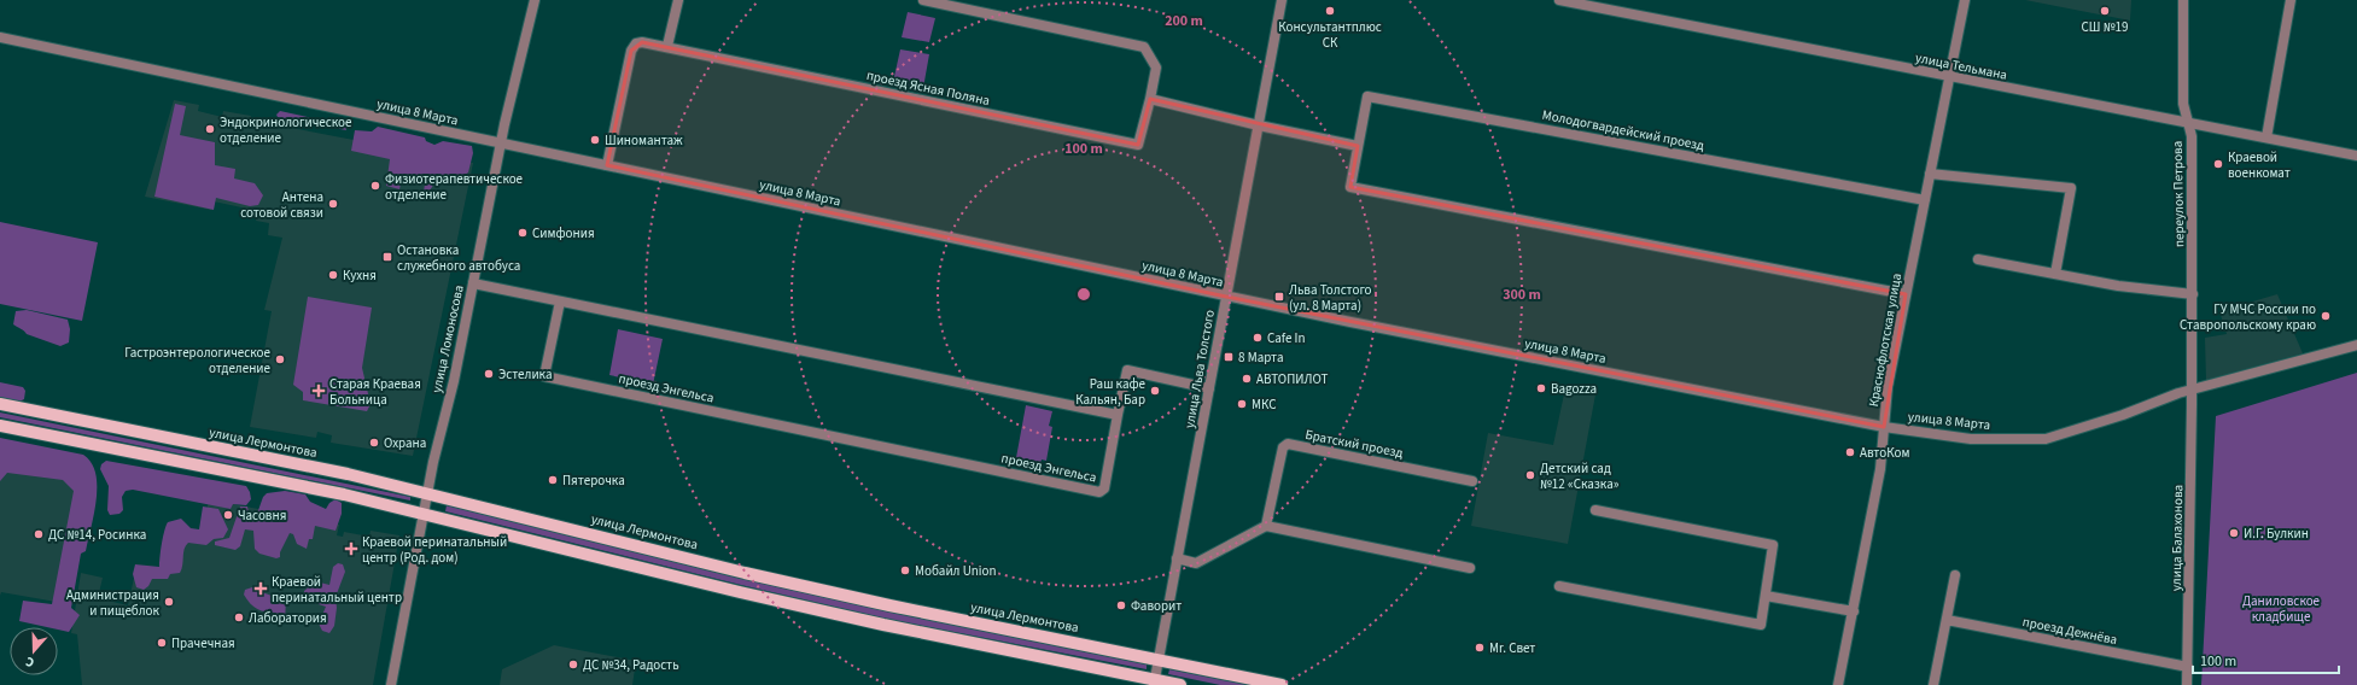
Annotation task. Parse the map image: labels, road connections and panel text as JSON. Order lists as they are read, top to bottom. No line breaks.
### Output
{"streets":{"main road":["улица Лермонтова"],"street":["улица Тельмана","проезд Ясная Поляна","улица 8 Марта","Молодогвардейский проезд","переулок Петрова","улица Ломоносова","Краснофлотская улица","улица Льва Толстого","проезд Энгельса","Братский проезд","улица Балахонова","проезд Дежнёва"]},"crossings":[["улица Тельмана","переулок Петрова"],["улица Тельмана","Краснофлотская улица"],["проезд Ясная Поляна","улица 8 Марта"],["улица 8 Марта","переулок Петрова"],["улица 8 Марта","улица Ломоносова"],["улица 8 Марта","Краснофлотская улица"],["улица 8 Марта","улица Льва Толстого"],["улица 8 Марта","улица Балахонова"],["Молодогвардейский проезд","Краснофлотская улица"],["переулок Петрова","улица Балахонова"],["улица Ломоносова","улица Лермонтова"],["улица Льва Толстого","улица Лермонтова"],["улица Балахонова","проезд Дежнёва"]],"parks":["Даниловское кладбище"],"places":{"other":["Консультантплюс СК","СШ №19","Эндокринологическое отделение","Шиномантаж","Краевой военкомат","Физиотерапевтическое отделение","Антена сотовой связи","Симфония","Кухня","ГУ МЧС России по Ставропольскому краю","Cafe In","Гастроэнтерологическое отделение","Эстелика","АВТОПИЛОТ","Bagozza","Раш кафе Кальян, Бар","МКС","Охрана","АвтоКом","Детский сад №12 «Сказка»","Пятерочка","Часовня","И.Г. Булкин","ДС №14, Росинка","Мобайл Union","Администрация и пищеблок","Фаворит","Лаборатория","Прачечная","Mr. Свет","ДС №34, Радость"],"transit":["Остановка служебного автобуса","Льва Толстого (ул. 8 Марта)","8 Марта"],"health":["Старая Краевая Больница","Краевой перинатальный центр (Род. дом)","Краевой перинатальный центр"]},"scale_bar":"100 m","north":"bottom","rings":["200 m","100 m","300 m"]}
